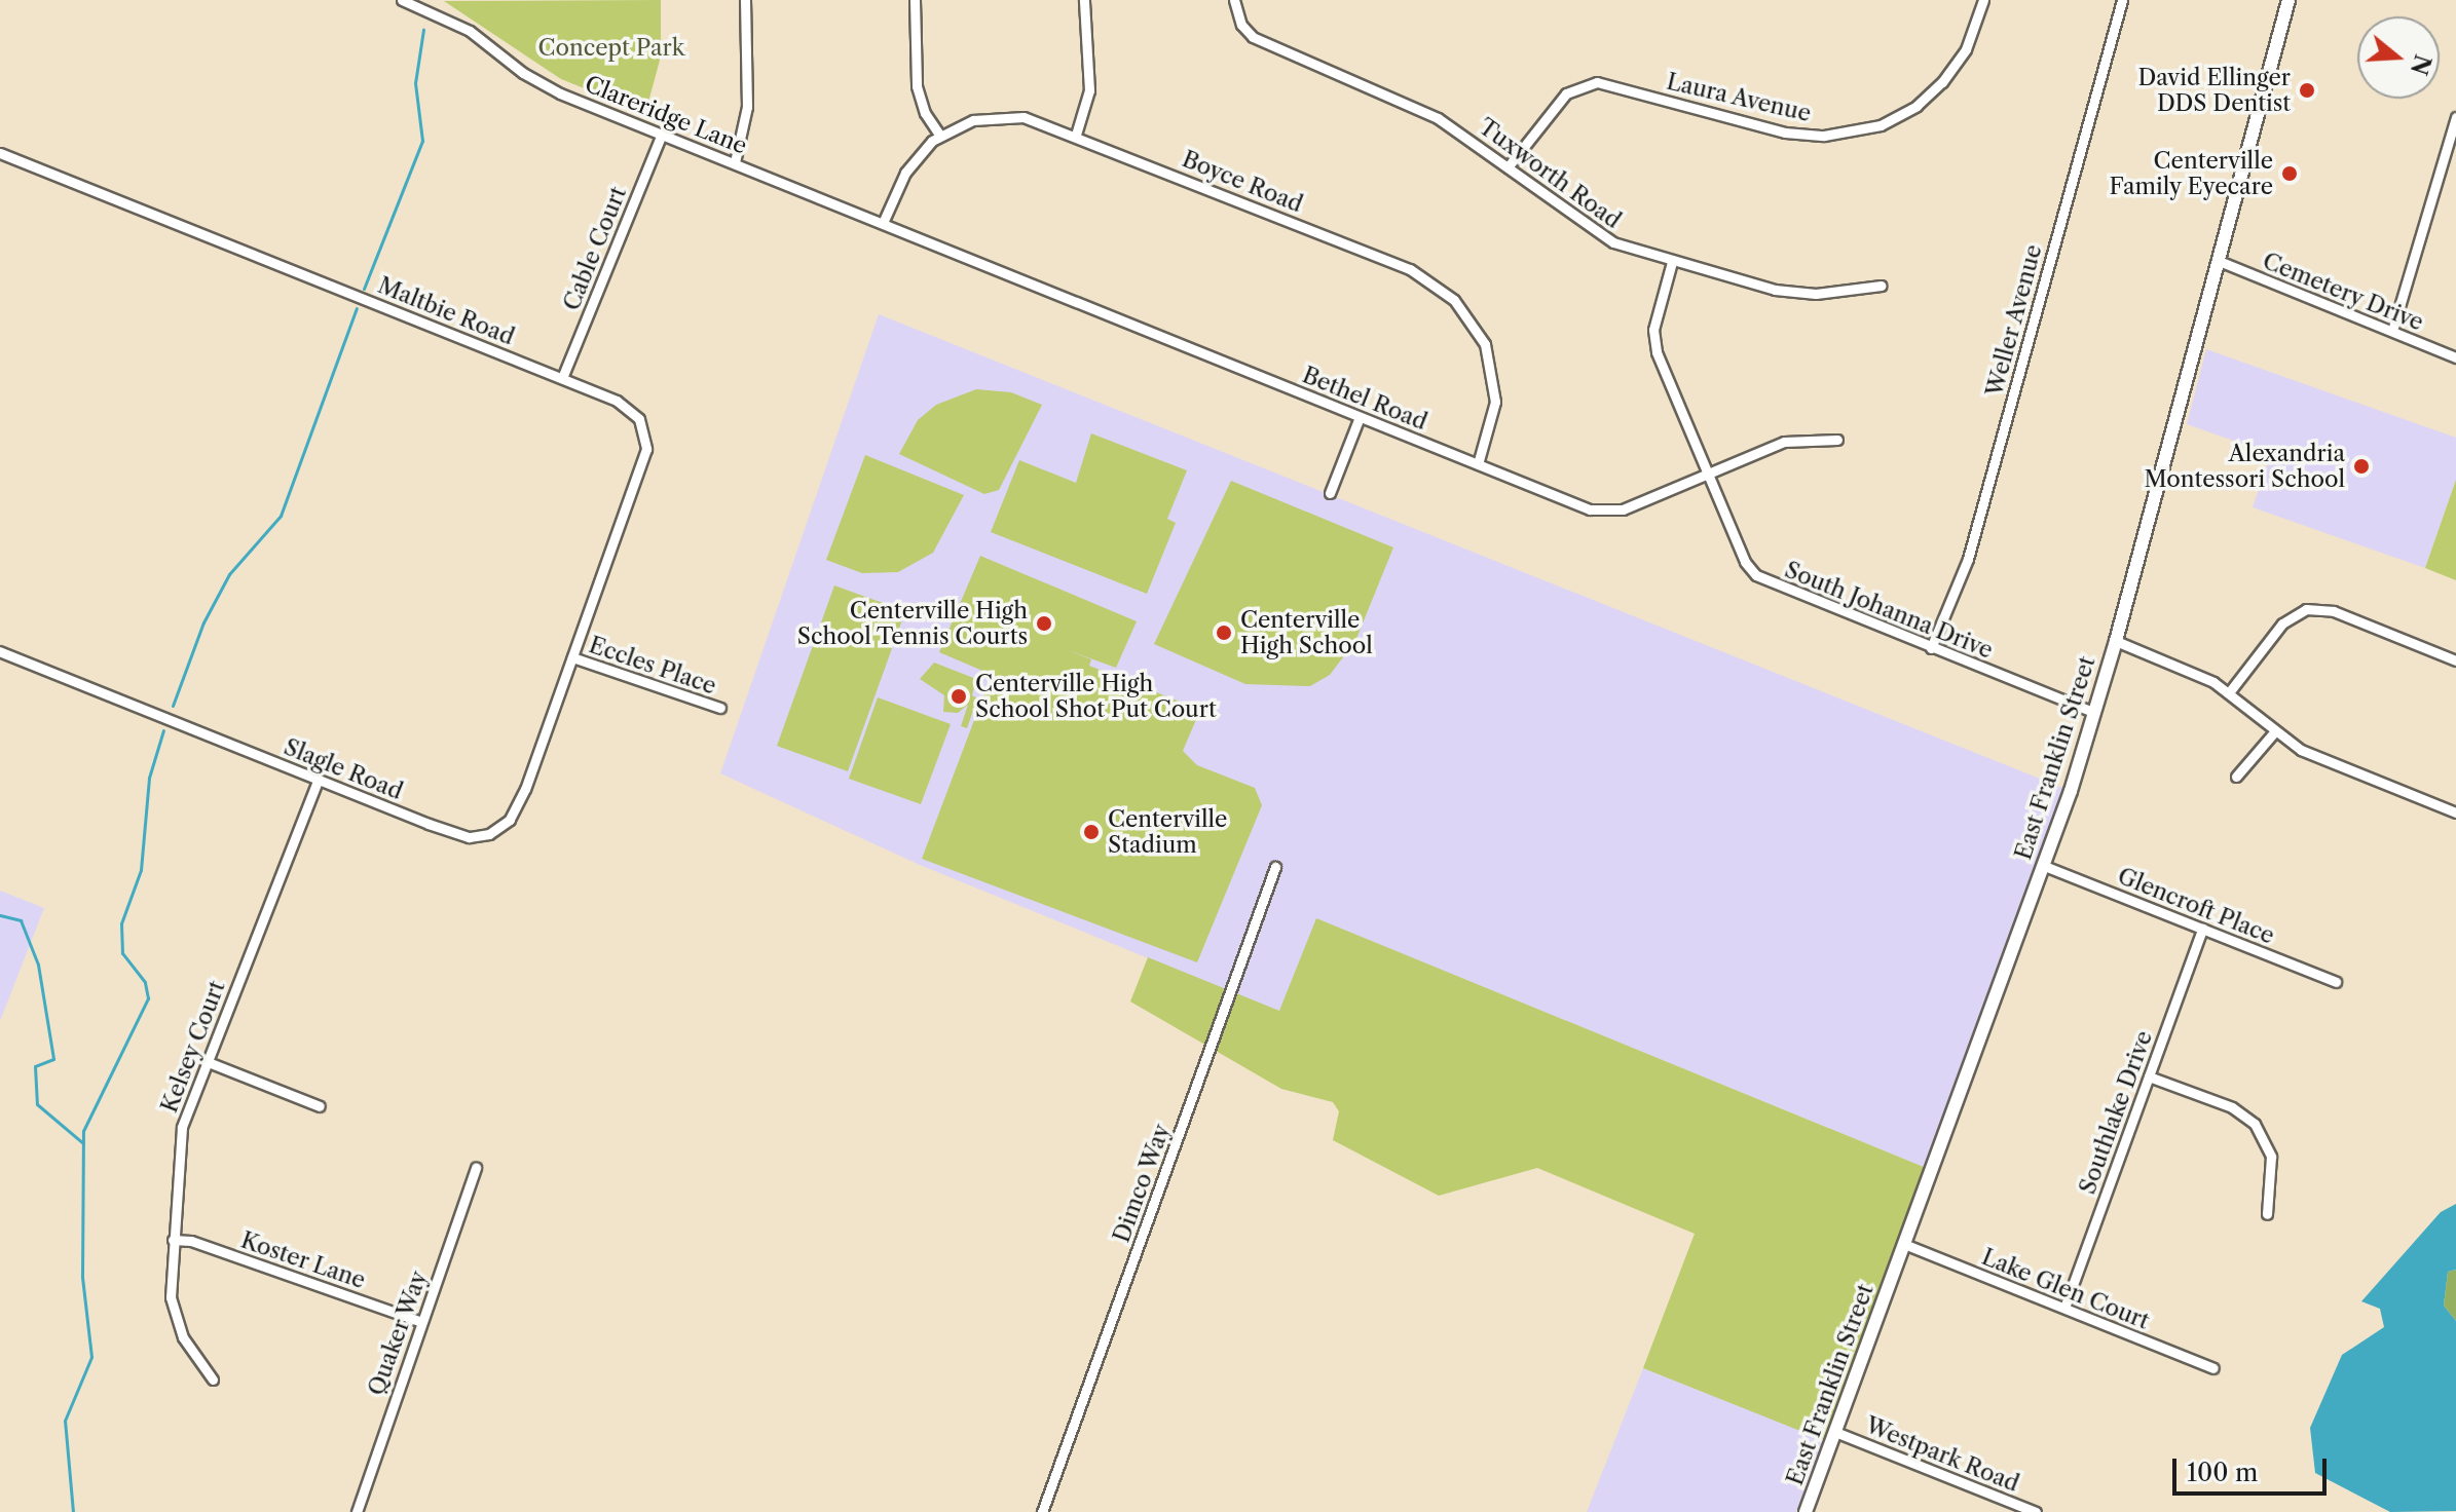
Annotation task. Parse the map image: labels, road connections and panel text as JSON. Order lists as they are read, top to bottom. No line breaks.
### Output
{"streets":{"street":["Laura Avenue","Clareridge Lane","Tuxworth Road","Boyce Road","Cable Court","Cemetery Drive","Maltbie Road","Weller Avenue","Bethel Road","South Johanna Drive","Eccles Place","East Franklin Street","Slagle Road","Glencroft Place","Kelsey Court","Southlake Drive","Dimco Way","Koster Lane","Lake Glen Court","Quaker Way","Westpark Road"]},"crossings":[["Laura Avenue","Tuxworth Road"],["Clareridge Lane","Boyce Road"],["Clareridge Lane","Cable Court"],["Clareridge Lane","Bethel Road"],["Tuxworth Road","South Johanna Drive"],["Boyce Road","Bethel Road"],["Cable Court","Maltbie Road"],["Cemetery Drive","East Franklin Street"],["Maltbie Road","Eccles Place"],["Maltbie Road","Slagle Road"],["Weller Avenue","South Johanna Drive"],["Bethel Road","South Johanna Drive"],["South Johanna Drive","East Franklin Street"],["Eccles Place","Slagle Road"],["East Franklin Street","Glencroft Place"],["East Franklin Street","Lake Glen Court"],["East Franklin Street","Westpark Road"],["Slagle Road","Kelsey Court"],["Glencroft Place","Southlake Drive"],["Kelsey Court","Koster Lane"],["Southlake Drive","Lake Glen Court"],["Koster Lane","Quaker Way"]],"parks":["Concept Park"],"places":["David Ellinger DDS Dentist","Centerville Family Eyecare","Alexandria Montessori School","Centerville High School Tennis Courts","Centerville High School","Centerville High School Shot Put Court","Centerville Stadium"],"scale_bar":"100 m","north":"right"}
